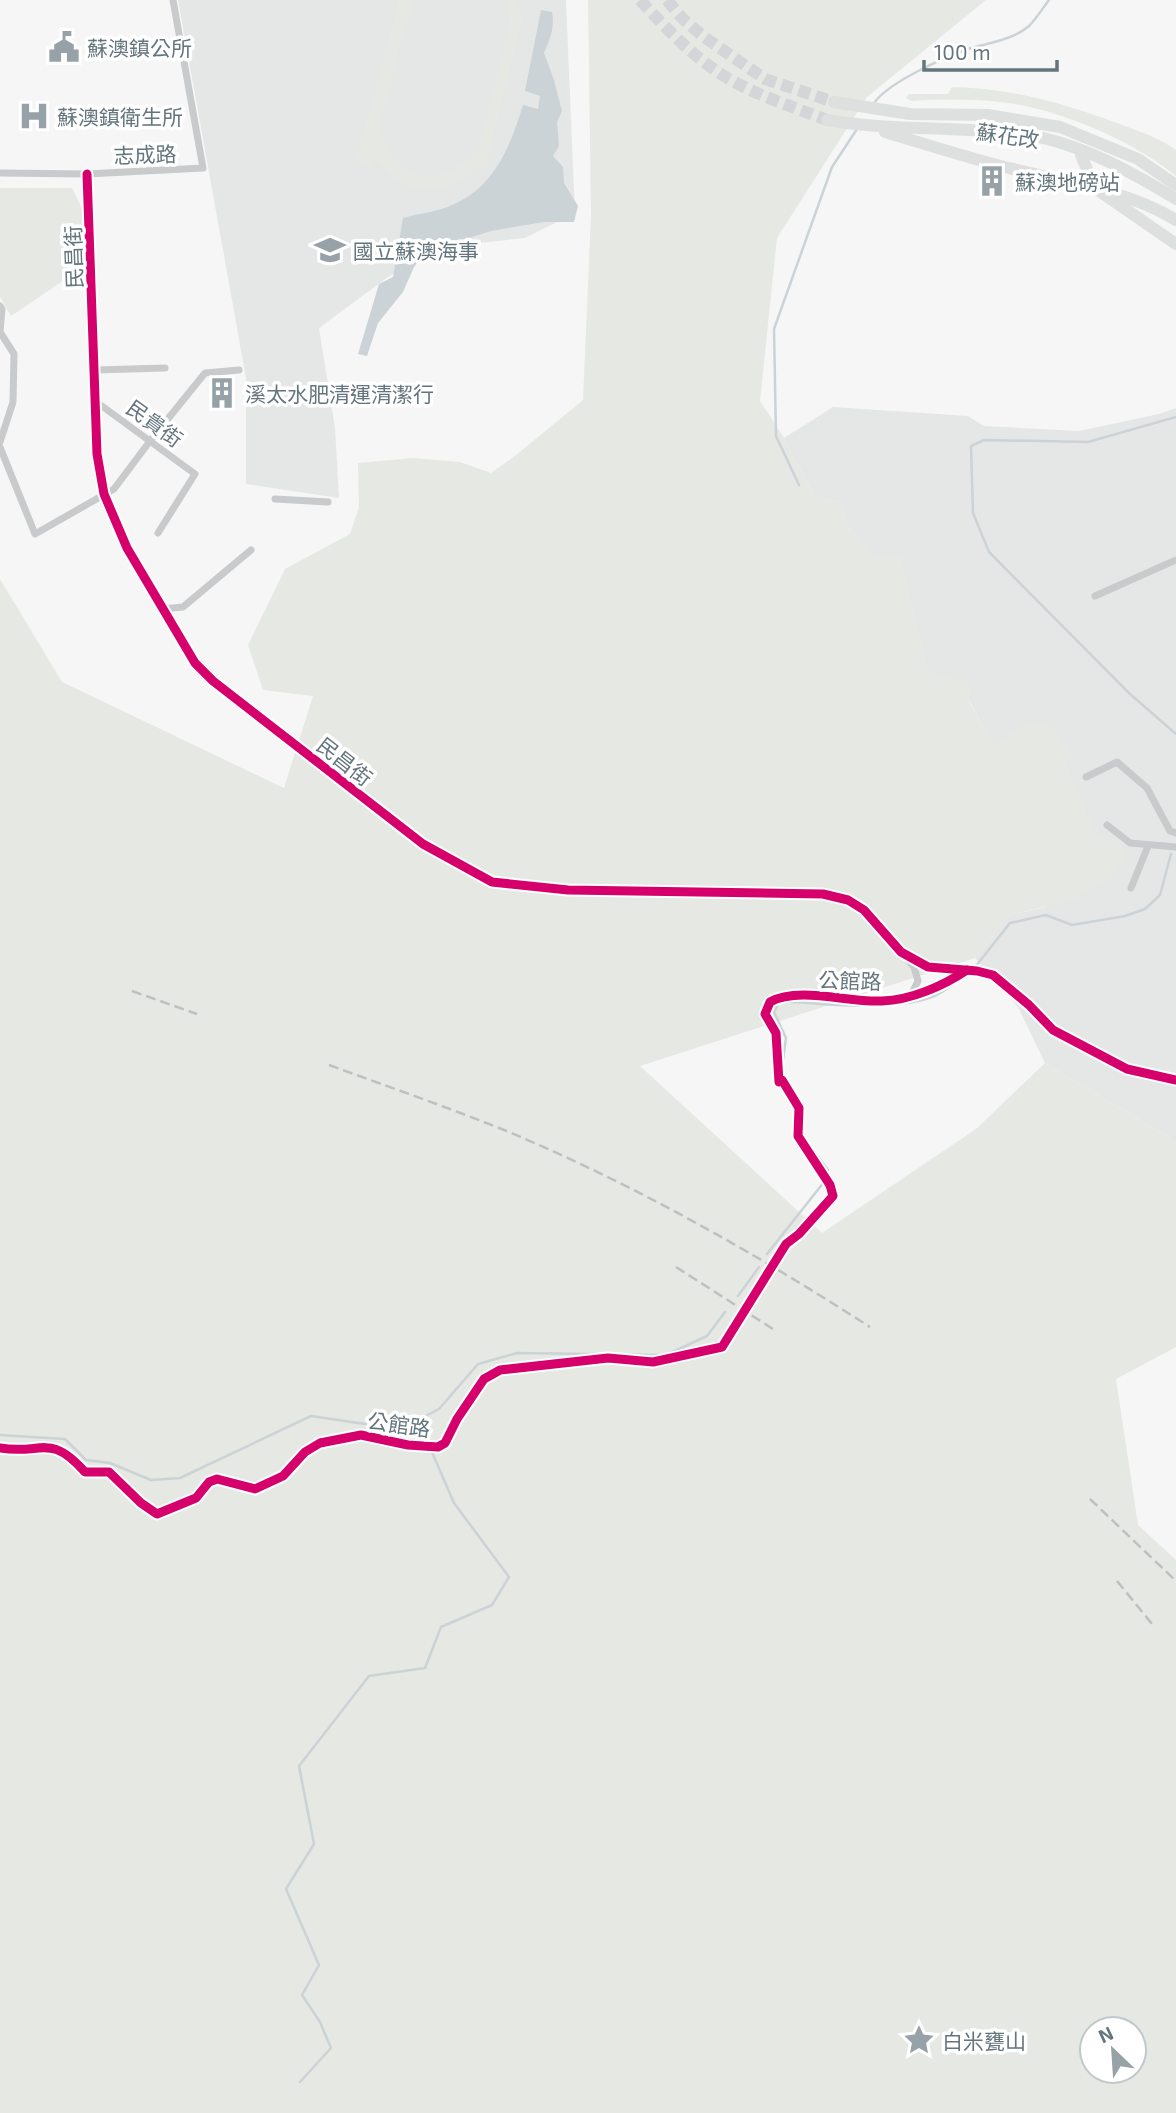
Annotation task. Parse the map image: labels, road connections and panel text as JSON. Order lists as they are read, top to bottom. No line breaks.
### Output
{"streets":{"main road":["蘇花改"],"street":["志成路","民昌街","民貴街","公館路"]},"crossings":[["志成路","民昌街"],["民昌街","民貴街"],["民昌街","公館路"]],"places":{"public building":["蘇澳鎮公所"],"hospital":["蘇澳鎮衛生所"],"building":["蘇澳地磅站","溪太水肥清運清潔行"],"school or university":["國立蘇澳海事"],"place":["白米甕山"]},"scale_bar":"100 m","north":"top left"}
